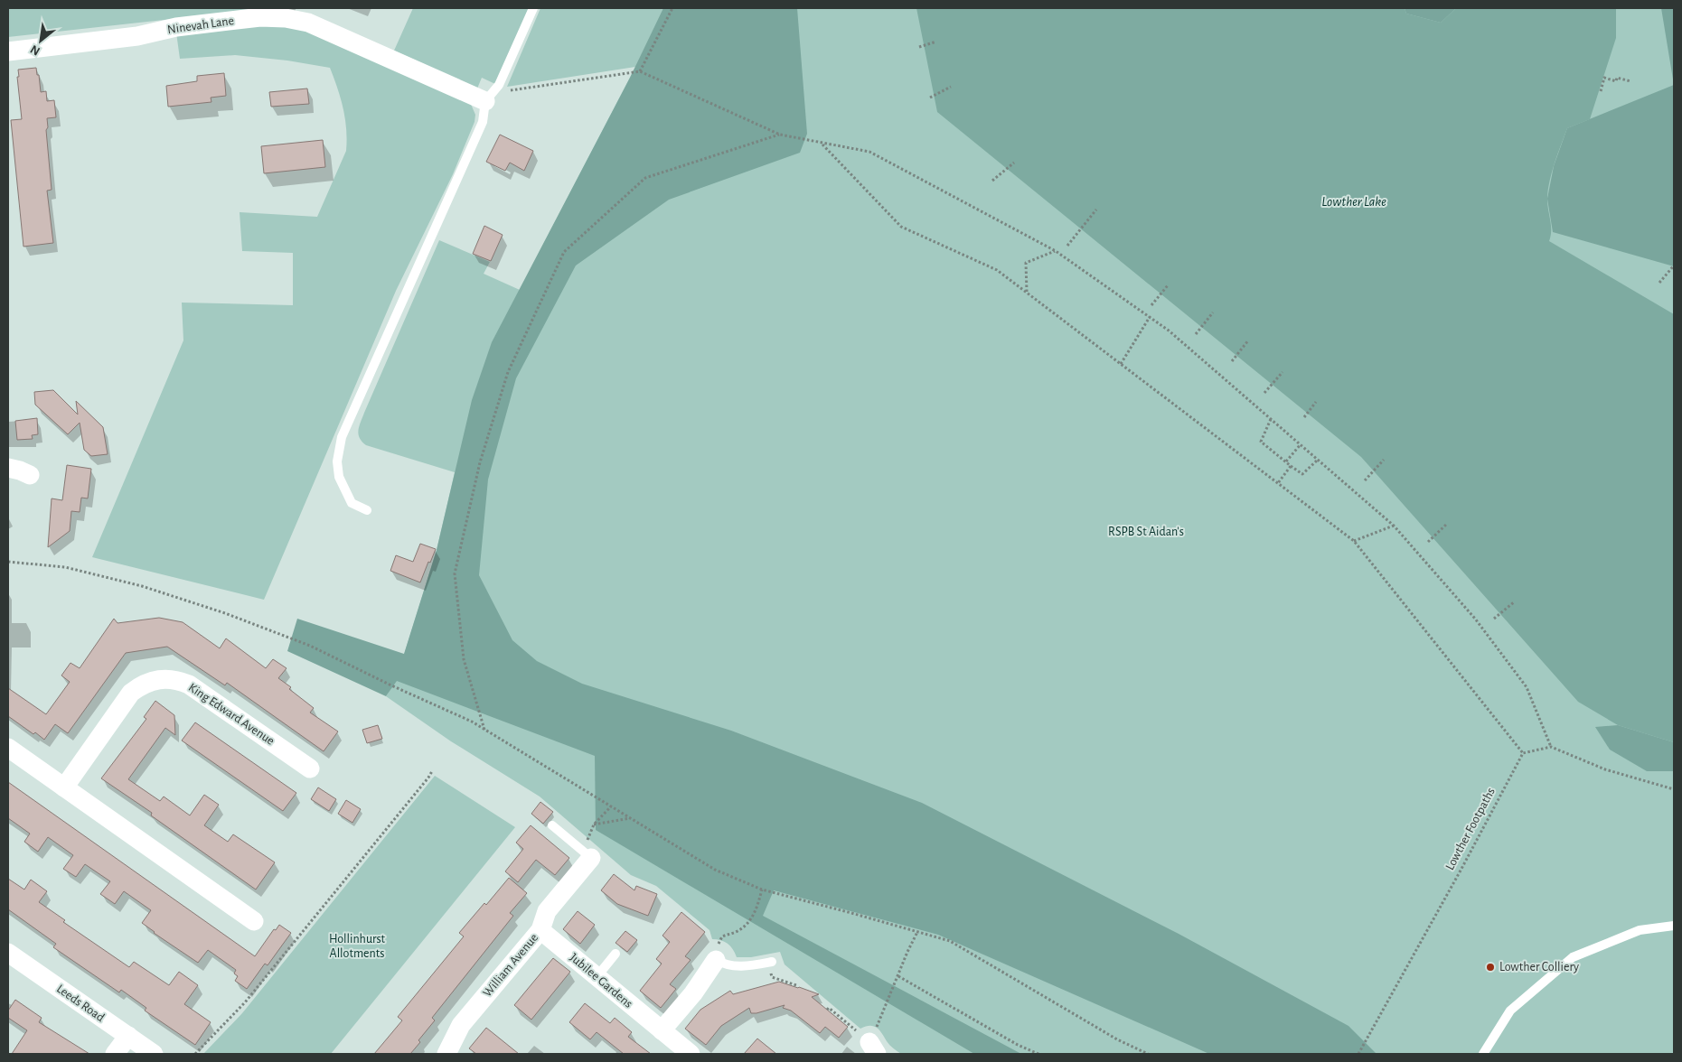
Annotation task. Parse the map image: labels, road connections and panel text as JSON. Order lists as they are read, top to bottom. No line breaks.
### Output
{"streets":{"street":["Ninevah Lane","King Edward Avenue","William Avenue","Jubilee Gardens","Leeds Road"],"path":["Lowther Footpaths"]},"crossings":[["William Avenue","Jubilee Gardens"]],"water":["Lowther Lake"],"parks":["RSPB St Aidan's","Hollinhurst Allotments"],"places":["Lowther Colliery"],"north":"bottom left"}
